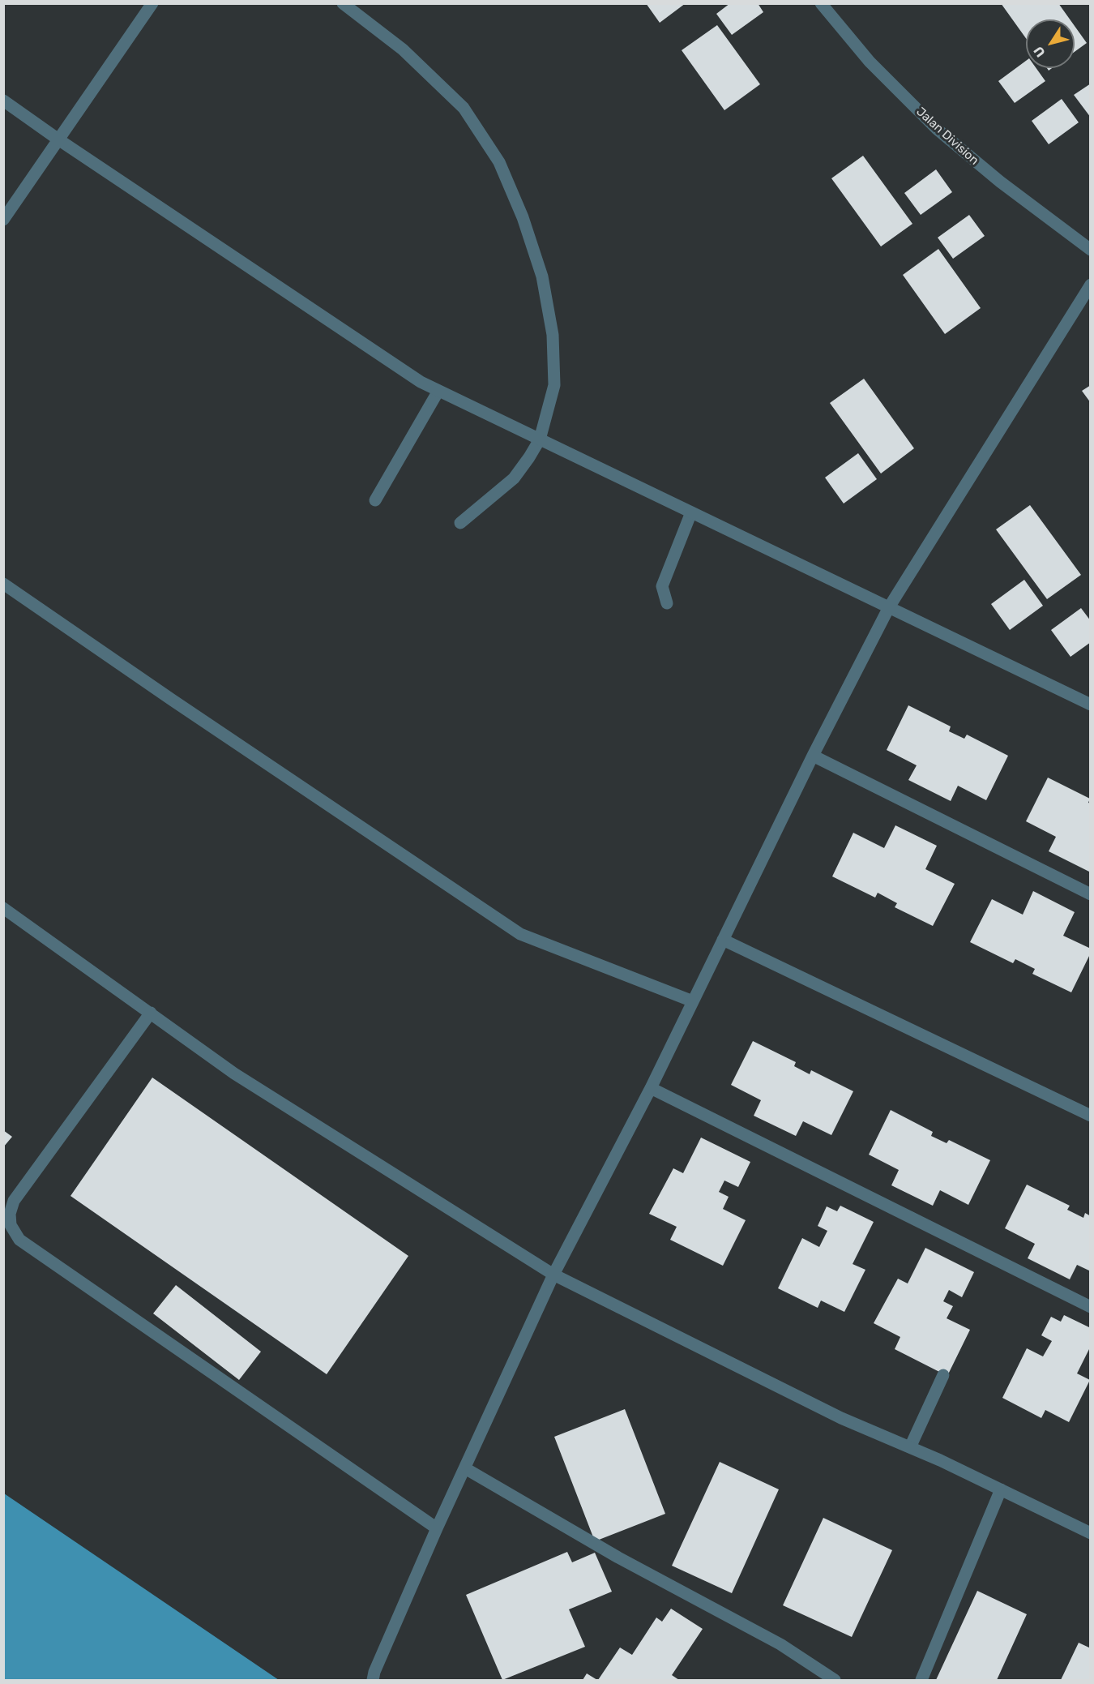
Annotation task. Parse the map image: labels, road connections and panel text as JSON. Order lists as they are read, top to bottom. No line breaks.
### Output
{"streets":{"street":["Jalan Division"]},"north":"bottom left"}
